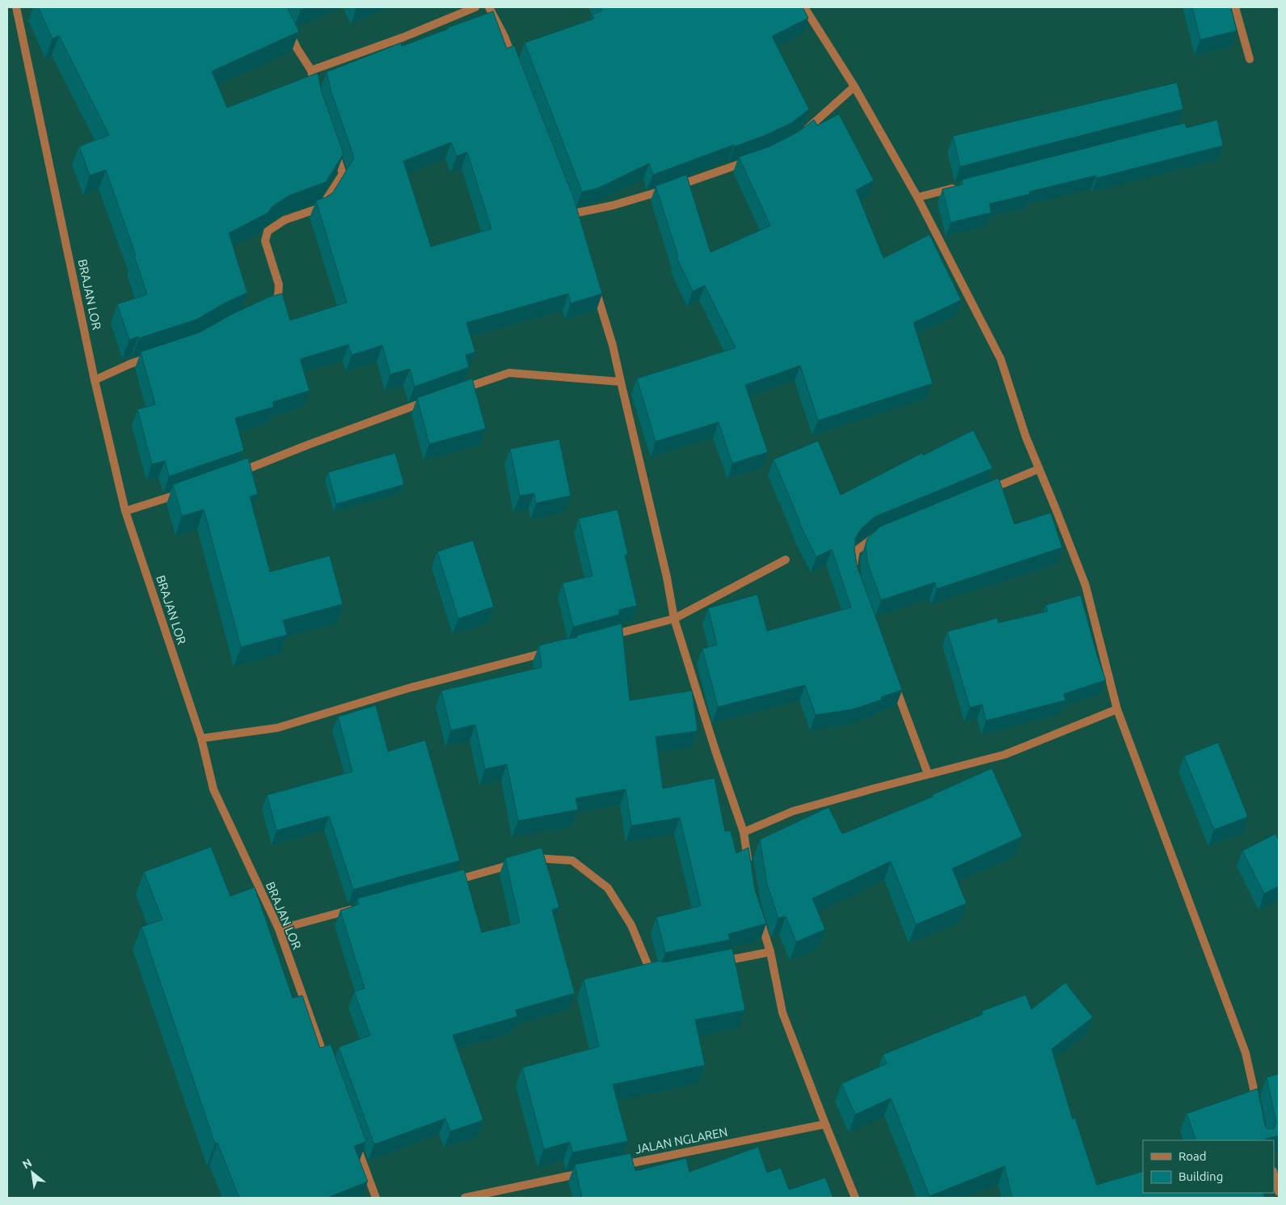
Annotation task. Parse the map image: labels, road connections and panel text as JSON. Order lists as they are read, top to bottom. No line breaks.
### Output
{"streets":{"street":["BRAJAN LOR","JALAN NGLAREN"]},"legend":["Road","Building"],"north":"top left"}
